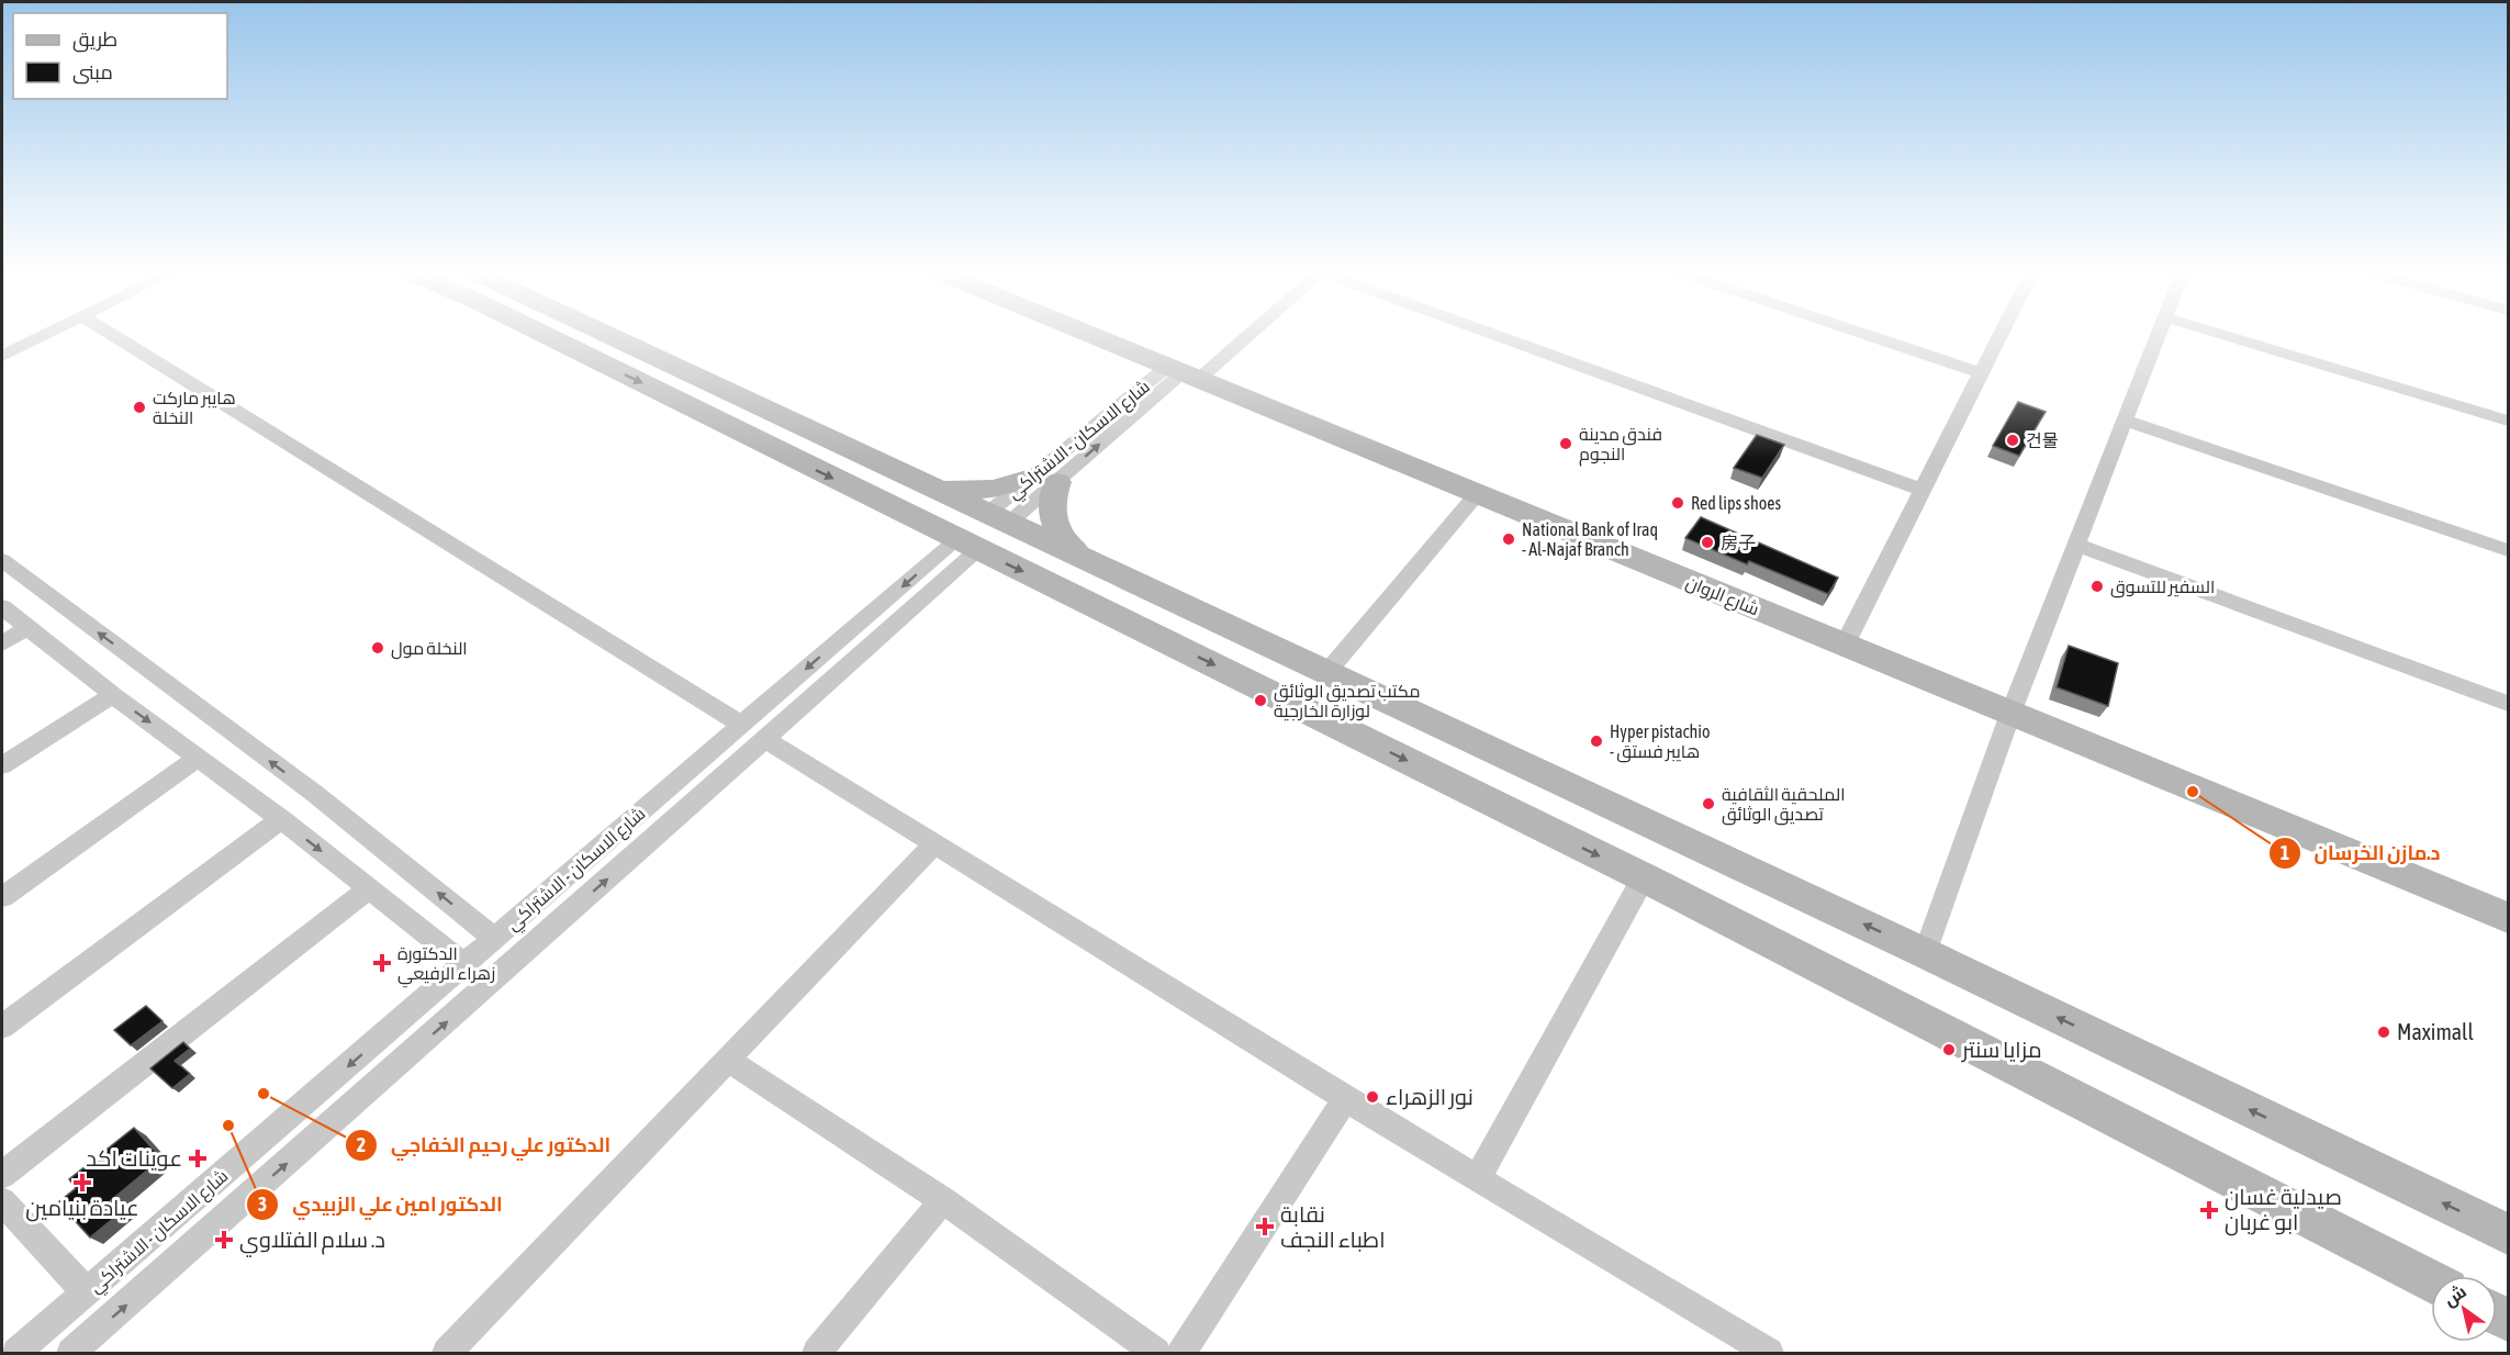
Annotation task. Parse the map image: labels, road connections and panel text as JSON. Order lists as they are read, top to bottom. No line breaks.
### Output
{"streets":{"main road":["شارع الروان"],"street":["شارع الاسكان - الاشتراكي"]},"crossings":[["شارع الاسكان - الاشتراكي","شارع الروان"]],"places":{"other":["هايبر ماركت النخلة","건물","فندق مدينة النجوم","Red lips shoes","National Bank of Iraq - Al-Najaf Branch","房子","السفير للتسوق","النخلة مول","مكتب تصديق الوثائق لوزارة الخارجية","Hyper pistachio - هايبر فستق","د.مازن الخرسان","الملحقية الثقافية تصديق الوثائق","Maximall","مزايا سنتر","الدكتور علي رحيم الخفاجي","نور الزهراء","الدكتور امين علي الزبيدي"],"health":["الدكتورة زهراء الرفيعي","عوينات اكد","عيادة بنيامين","صيدلية غسان ابو غربان","نقابة اطباء النجف","د. سلام الفتلاوي"]},"legend":["طريق","مبنى"],"north":"top left"}
